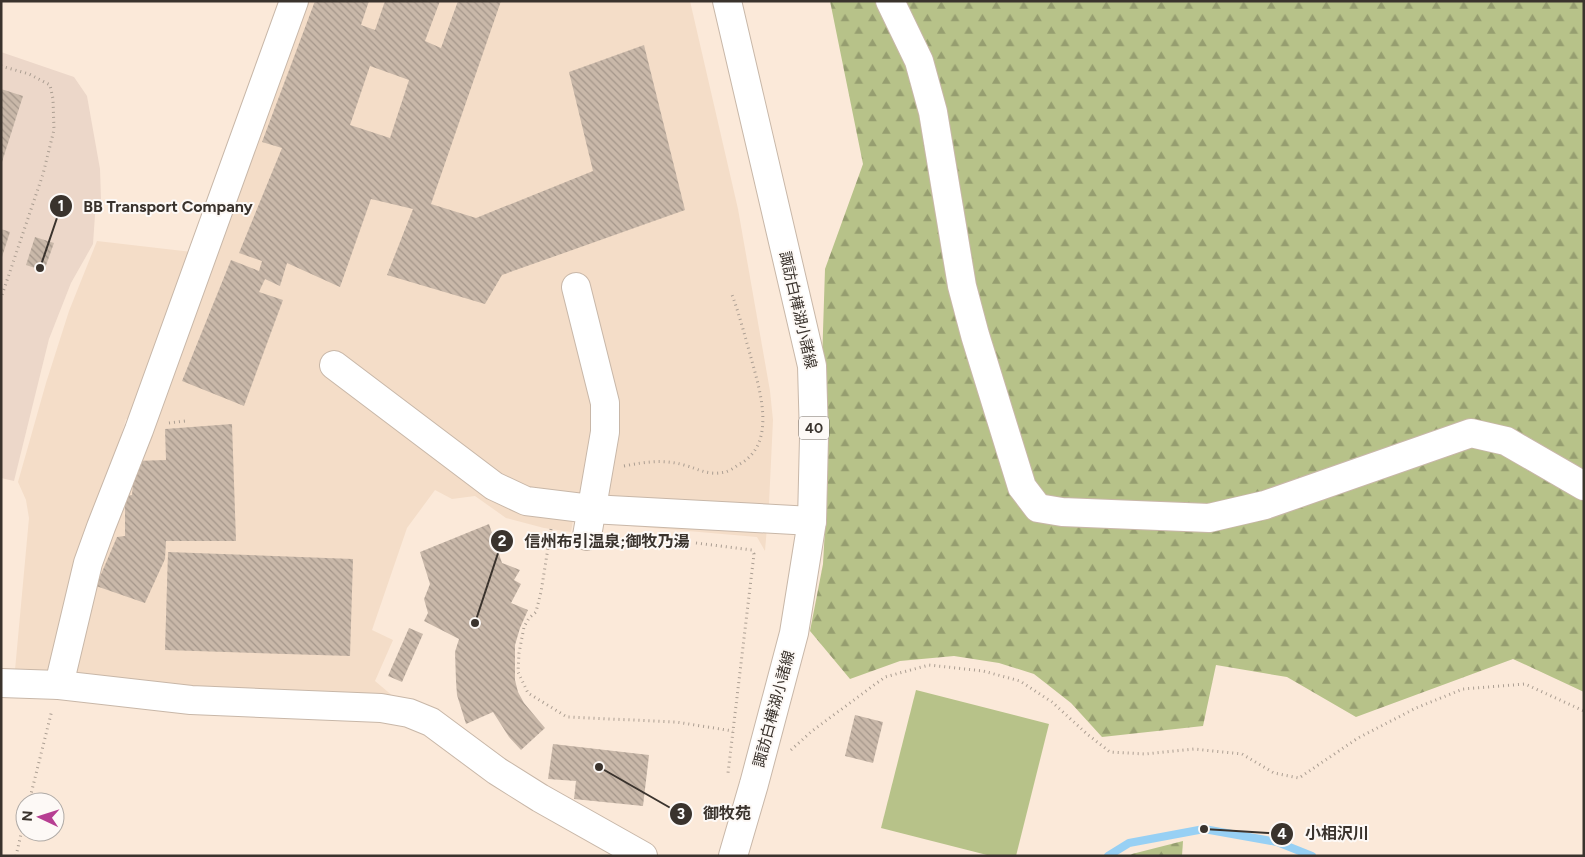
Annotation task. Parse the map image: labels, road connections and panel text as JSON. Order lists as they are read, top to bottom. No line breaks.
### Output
{"streets":{"street":["諏訪白樺湖小諸線","40"]},"places":["BB Transport Company","信州布引温泉;御牧乃湯","御牧苑","小相沢川"],"north":"left"}
